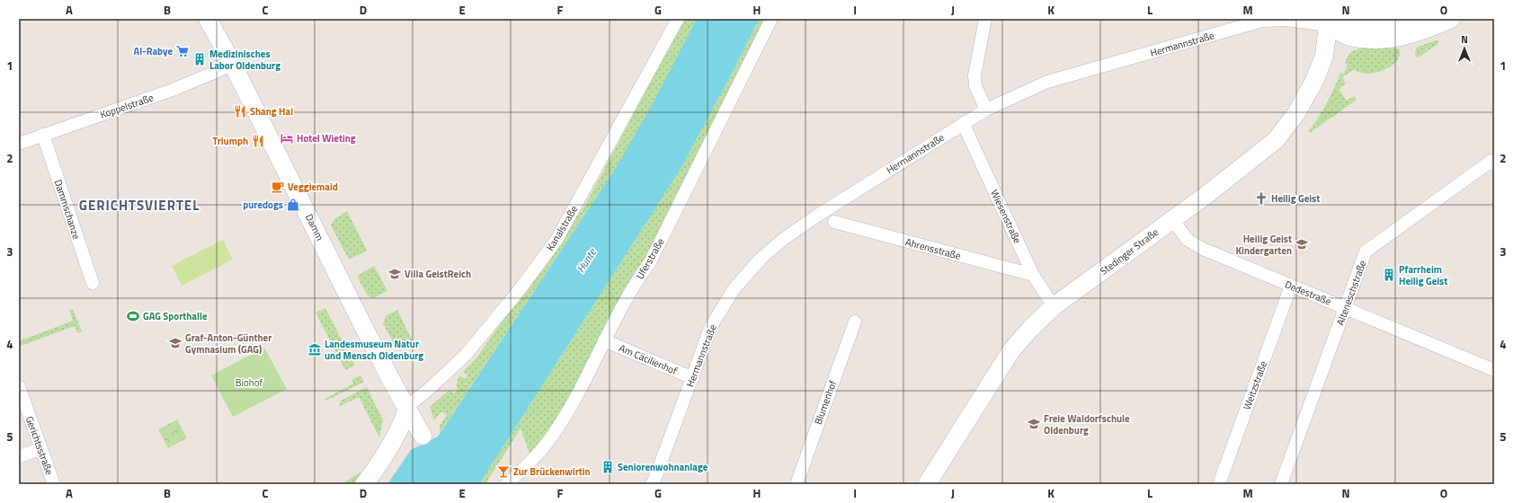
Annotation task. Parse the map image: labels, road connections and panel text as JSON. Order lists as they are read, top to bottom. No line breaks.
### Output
{"streets":{"main road":["Damm","Stedinger Straße"],"street":["Hermannstraße","Koppelstraße","Dammschanze","Wiesenstraße","Kanalstraße","Ahrensstraße","Uferstraße","Dedestraße","Alteneschstraße","Am Cäcilienhof","Weitzstraße","Blumenhof","Gerichtsstraße"]},"crossings":[["Hermannstraße","Wiesenstraße"],["Hermannstraße","Stedinger Straße"],["Hermannstraße","Am Cäcilienhof"],["Koppelstraße","Dammschanze"],["Koppelstraße","Damm"],["Wiesenstraße","Ahrensstraße"],["Wiesenstraße","Stedinger Straße"],["Damm","Kanalstraße"],["Stedinger Straße","Dedestraße"],["Uferstraße","Am Cäcilienhof"],["Dedestraße","Alteneschstraße"],["Dedestraße","Weitzstraße"]],"districts":["GERICHTSVIERTEL"],"water":["Hunte"],"parks":["Biohof"],"places":{"supermarket":["Al-Rabye"],"building":["Medizinisches Labor Oldenburg","Pfarrheim Heilig Geist","Seniorenwohnanlage"],"restaurant":["Shang Hai","Triumph"],"hotel":["Hotel Wieting"],"cafe":["Veggiemaid"],"church":["Heilig Geist"],"shop":["puredogs"],"school or university":["Heilig Geist Kindergarten","Villa GeistReich","Graf-Anton-Günther Gymnasium (GAG)","Freie Waldorfschule Oldenburg"],"sports":["GAG Sporthalle"],"museum":["Landesmuseum Natur und Mensch Oldenburg"],"bar":["Zur Brückenwirtin"]},"north":"top","grid":{"columns":["A","B","C","D","E","F","G","H","I","J","K","L","M","N","O"],"rows":["1","2","3","4","5"]}}
